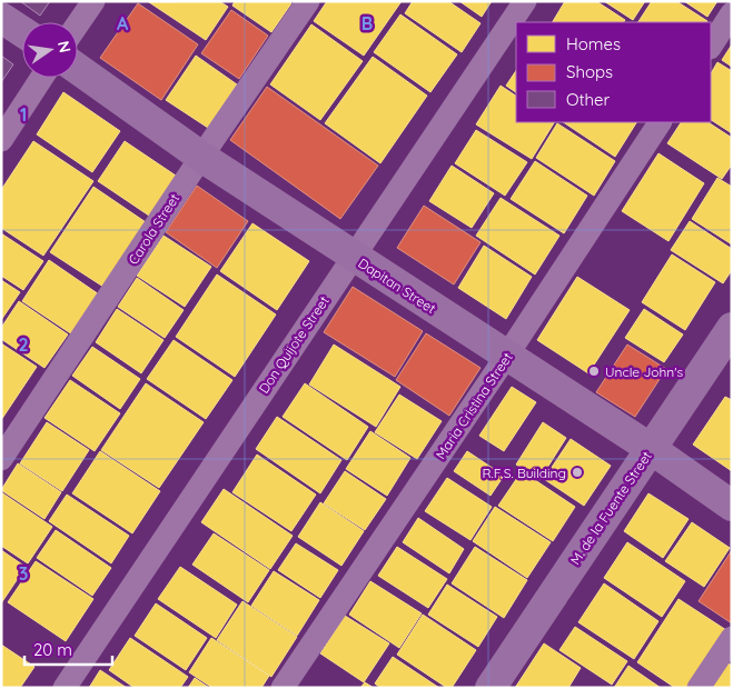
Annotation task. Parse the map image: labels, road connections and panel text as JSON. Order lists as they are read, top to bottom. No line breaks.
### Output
{"streets":{"street":["Carola Street","Dapitan Street","Don Quijote Street","Maria Cristina Street","M. de la Fuente Street"]},"crossings":[["Carola Street","Dapitan Street"],["Dapitan Street","Don Quijote Street"],["Dapitan Street","Maria Cristina Street"],["Dapitan Street","M. de la Fuente Street"]],"places":["Uncle John's","R.F.S. Building"],"legend":["Homes","Shops","Other"],"scale_bar":"20 m","north":"right","grid":{"columns":["A","B"],"rows":["1","2","3"]}}
